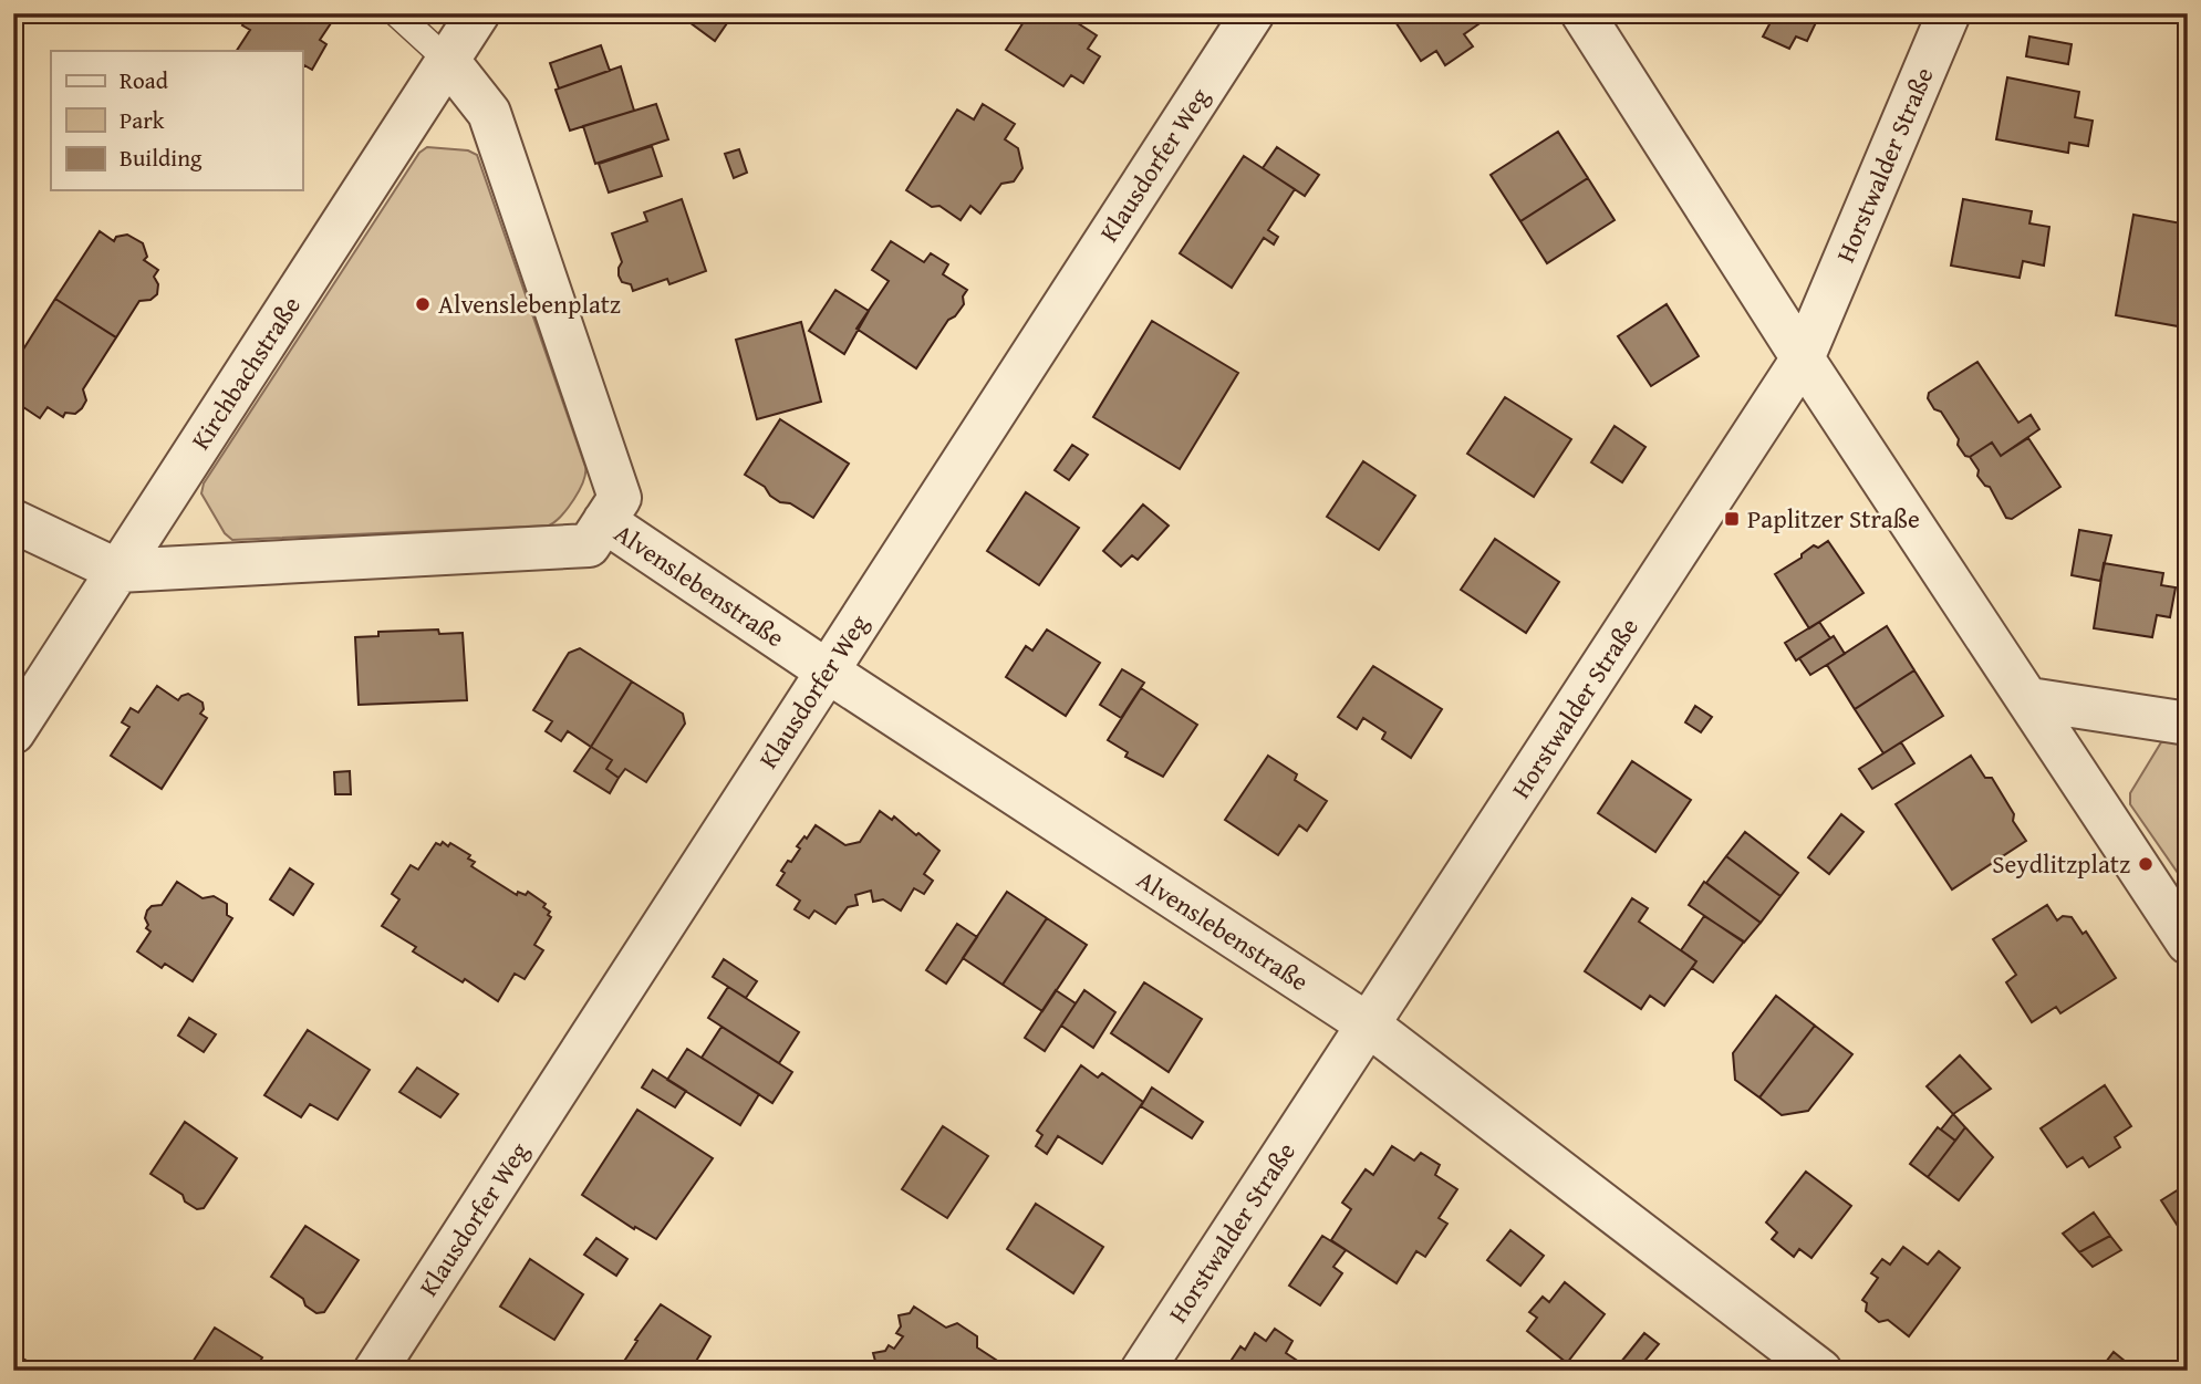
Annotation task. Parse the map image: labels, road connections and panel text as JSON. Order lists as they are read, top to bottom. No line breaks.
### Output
{"streets":{"street":["Klausdorfer Weg","Horstwalder Straße","Kirchbachstraße","Alvenslebenstraße"]},"crossings":[["Klausdorfer Weg","Alvenslebenstraße"],["Horstwalder Straße","Alvenslebenstraße"]],"places":{"other":["Alvenslebenplatz","Seydlitzplatz"],"transit":["Paplitzer Straße"]},"legend":["Road","Park","Building"]}
